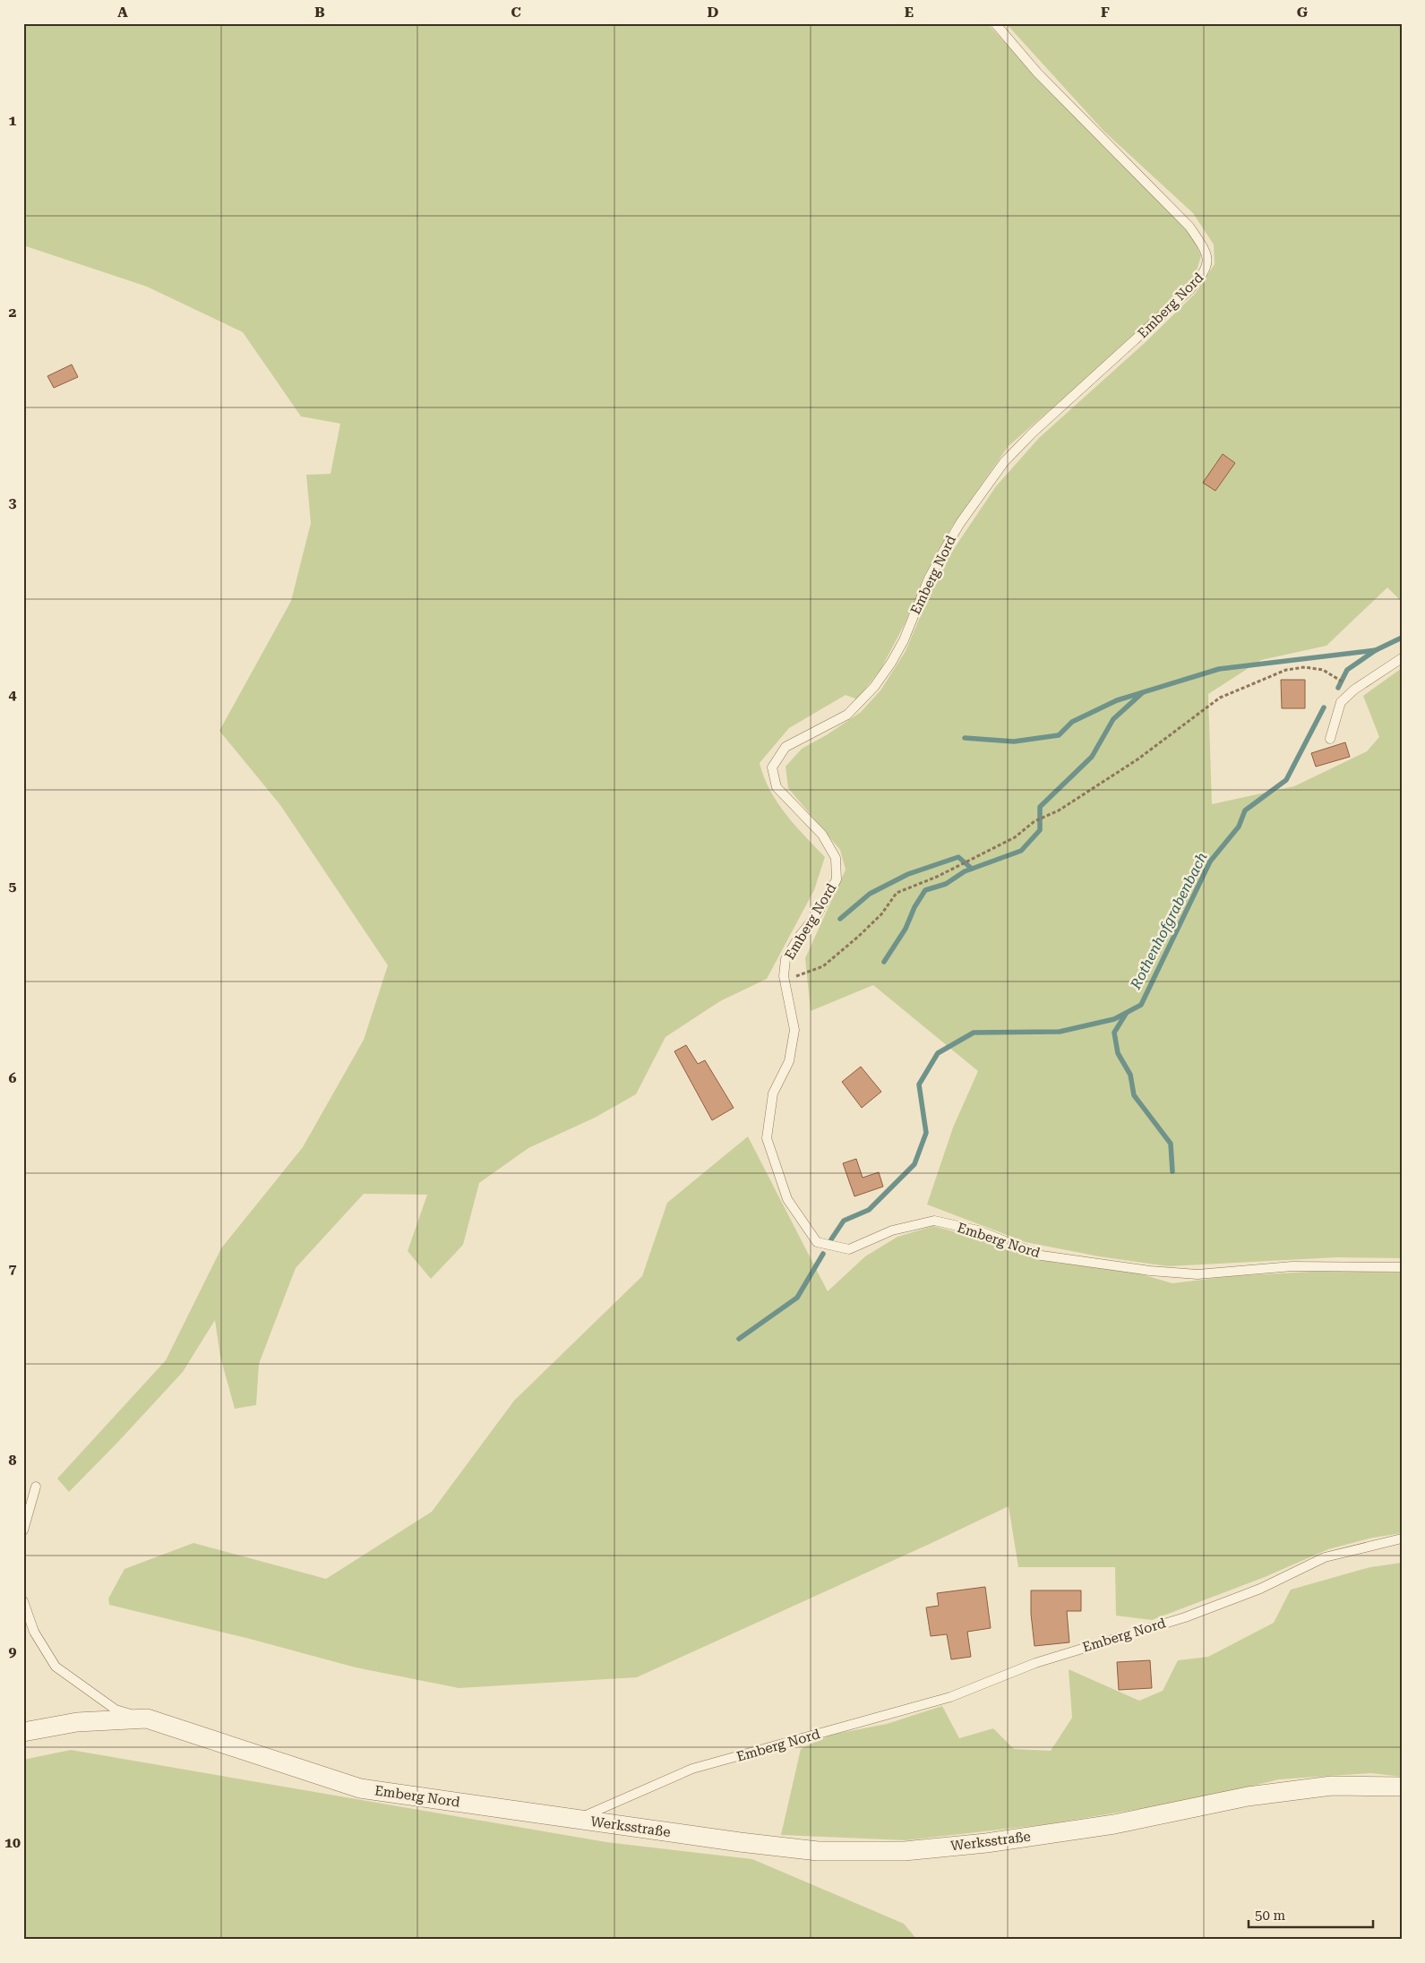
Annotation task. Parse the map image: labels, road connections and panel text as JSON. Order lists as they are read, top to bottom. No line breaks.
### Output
{"streets":{"street":["Emberg Nord","Werksstraße"]},"crossings":[["Emberg Nord","Werksstraße"]],"water":["Rothenhofgrabenbach"],"scale_bar":"50 m","grid":{"columns":["A","B","C","D","E","F","G"],"rows":["1","2","3","4","5","6","7","8","9","10"]}}
